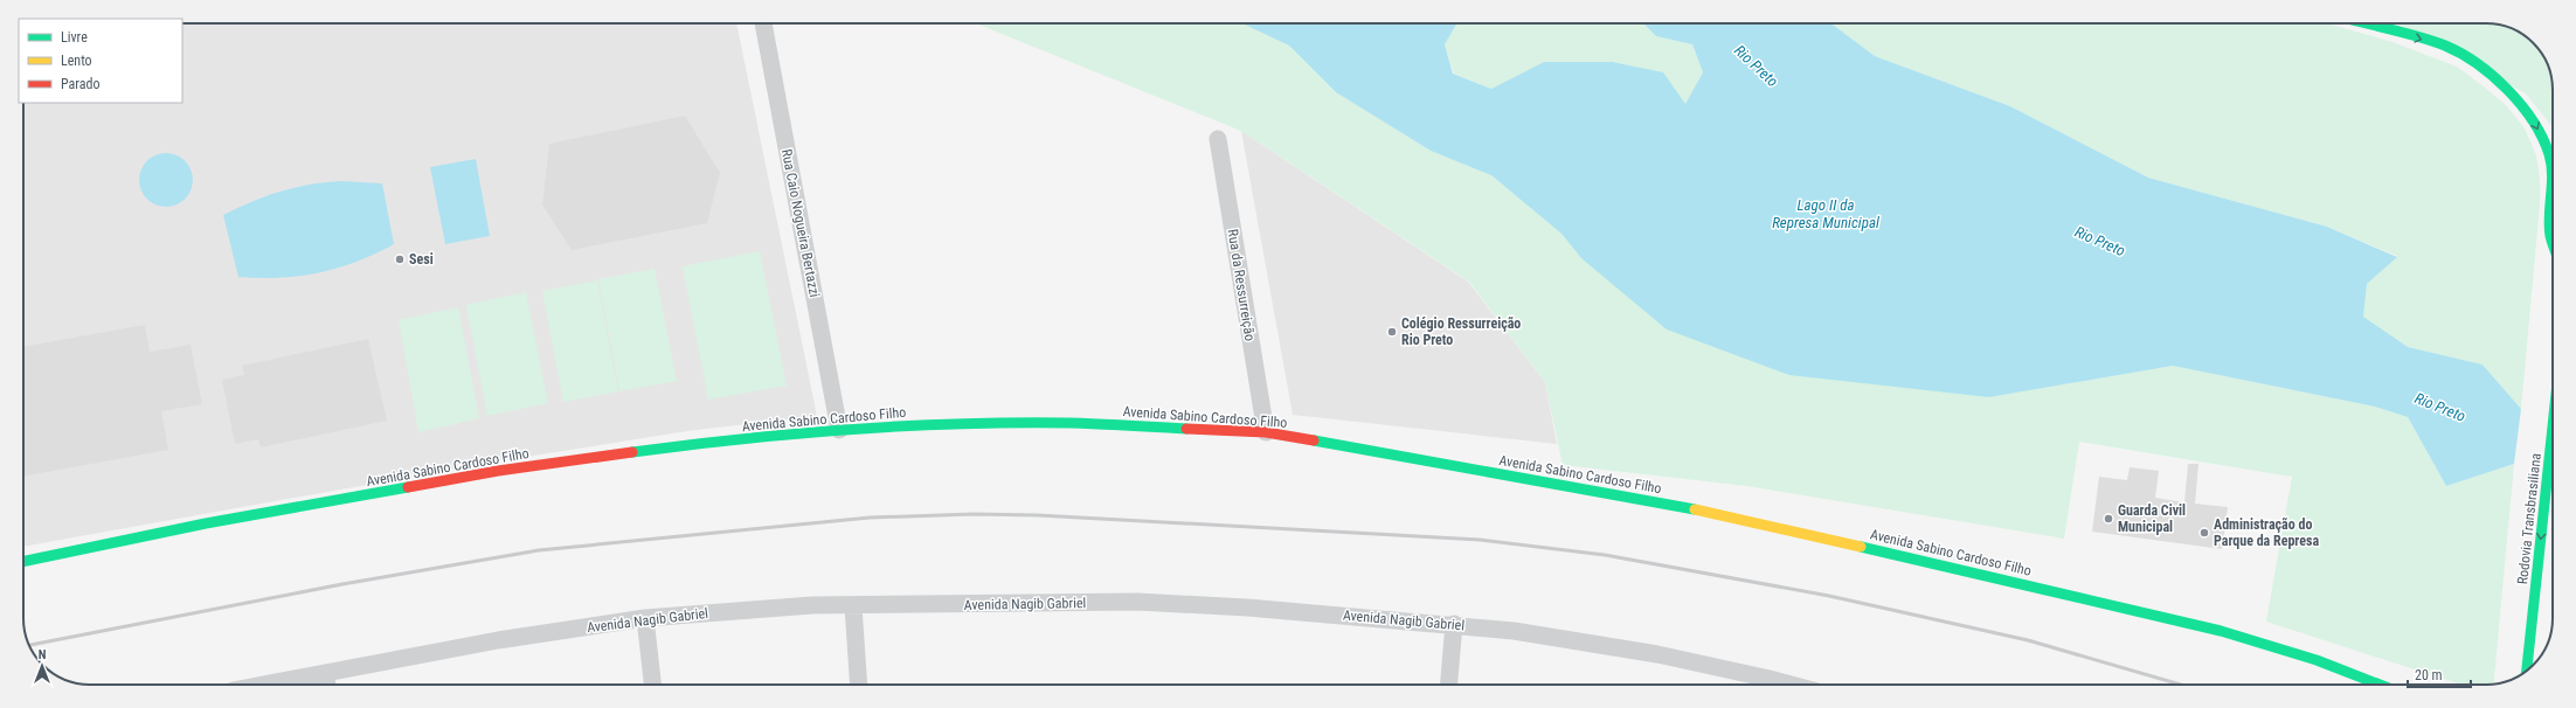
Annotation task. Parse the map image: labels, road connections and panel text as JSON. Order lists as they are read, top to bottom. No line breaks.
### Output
{"streets":{"main road":["Avenida Sabino Cardoso Filho","Rodovia Transbrasiliana"],"street":["Rua Caio Nogueira Bertazzi","Rua da Ressurreição","Avenida Nagib Gabriel"]},"crossings":[["Rua Caio Nogueira Bertazzi","Avenida Sabino Cardoso Filho"],["Rua da Ressurreição","Avenida Sabino Cardoso Filho"]],"one_way":["Rodovia Transbrasiliana"],"water":["Rio Preto","Lago II da Represa Municipal"],"places":["Sesi","Colégio Ressurreição Rio Preto","Guarda Civil Municipal","Administração do Parque da Represa"],"legend":["Livre","Lento","Parado"],"scale_bar":"20 m","north":"top"}
